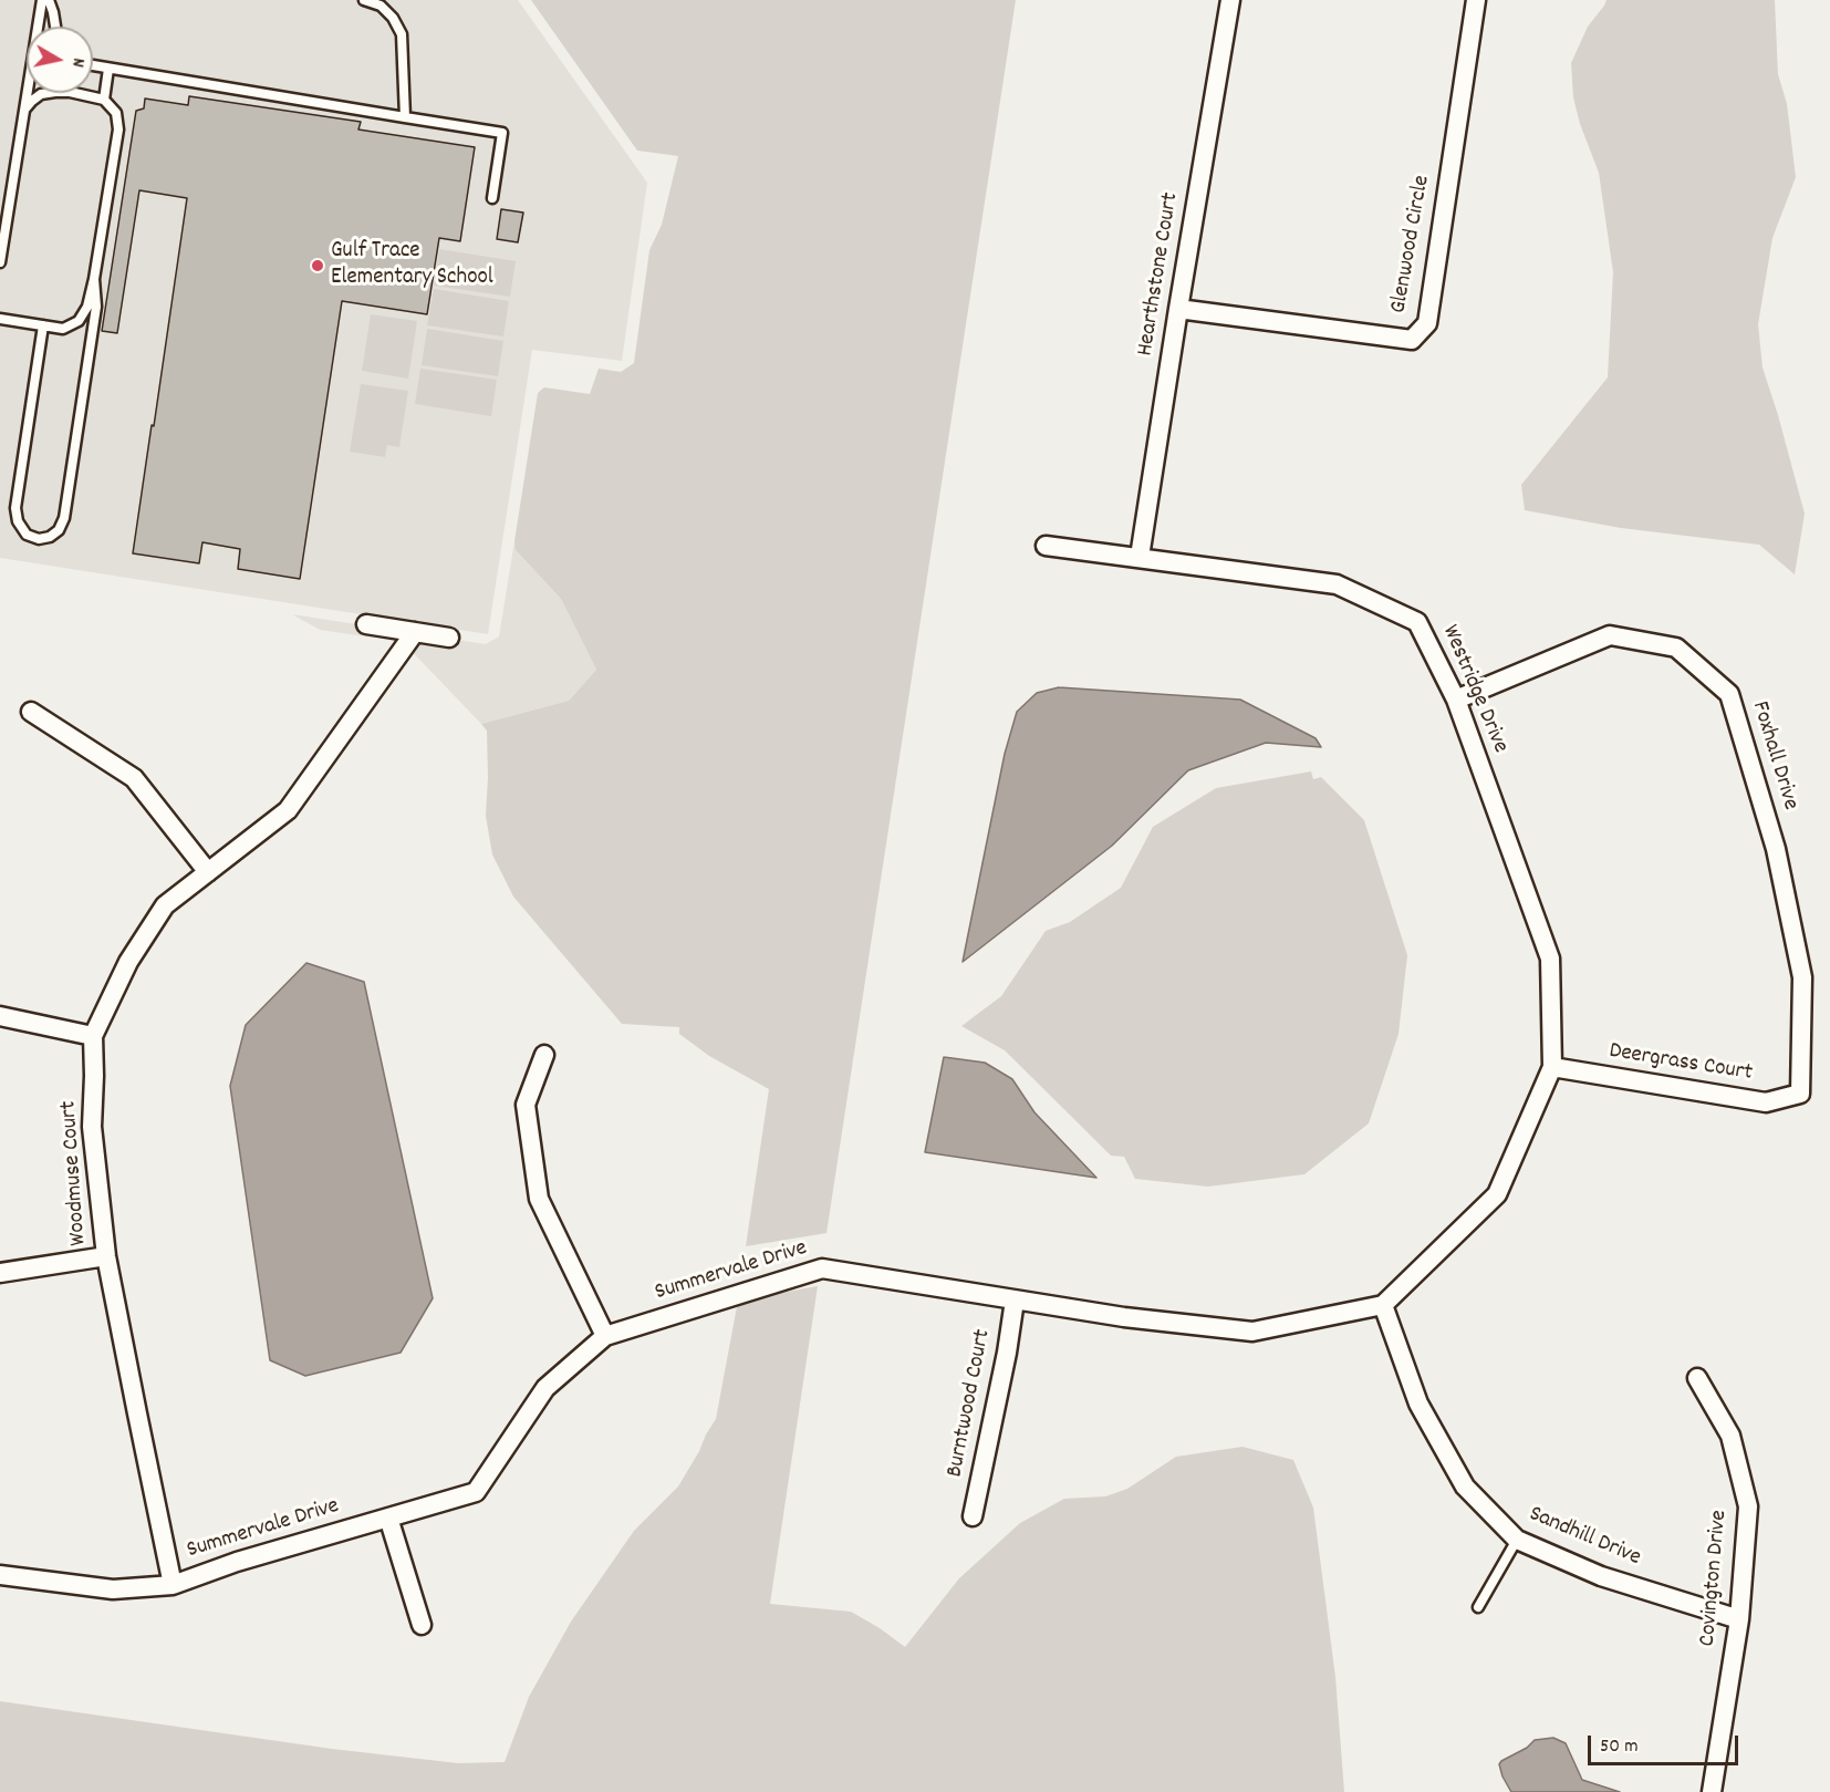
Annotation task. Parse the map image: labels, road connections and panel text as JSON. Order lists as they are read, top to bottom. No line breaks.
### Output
{"streets":{"street":["Glenwood Circle","Hearthstone Court","Westridge Drive","Foxhall Drive","Deergrass Court","Woodmuse Court","Summervale Drive","Burntwood Court","Sandhill Drive","Covington Drive"]},"crossings":[["Glenwood Circle","Hearthstone Court"],["Hearthstone Court","Westridge Drive"],["Westridge Drive","Foxhall Drive"],["Westridge Drive","Deergrass Court"],["Foxhall Drive","Deergrass Court"],["Woodmuse Court","Summervale Drive"],["Summervale Drive","Burntwood Court"],["Summervale Drive","Sandhill Drive"],["Sandhill Drive","Covington Drive"]],"places":["Gulf Trace Elementary School"],"scale_bar":"50 m","north":"right"}
